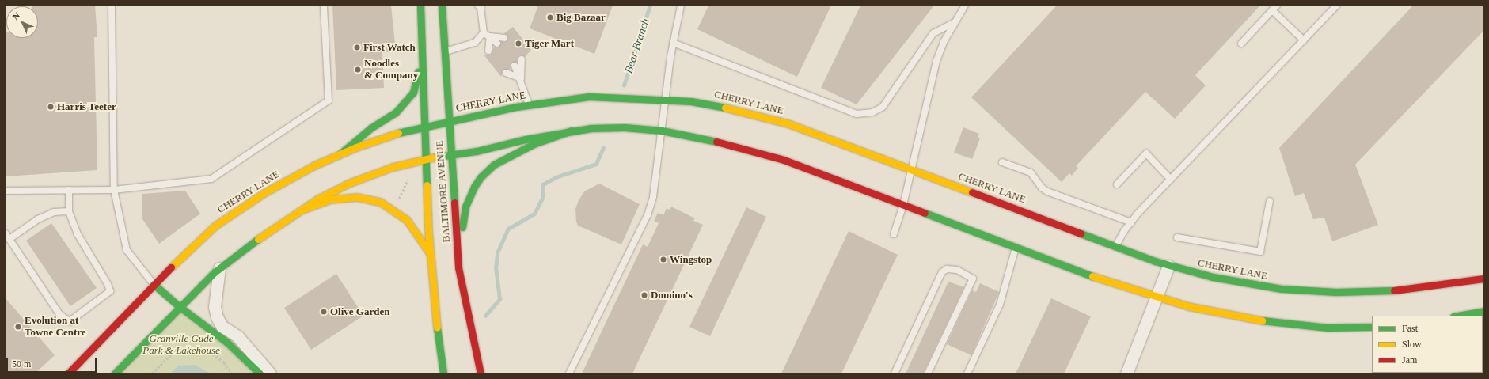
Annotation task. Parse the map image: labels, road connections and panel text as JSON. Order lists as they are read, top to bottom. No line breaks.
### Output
{"streets":{"main road":["CHERRY LANE","BALTIMORE AVENUE"]},"crossings":[["CHERRY LANE","BALTIMORE AVENUE"]],"water":["Bear Branch"],"parks":["Granville Gude Park & Lakehouse"],"places":["Big Bazaar","Tiger Mart","First Watch","Noodles & Company","Harris Teeter","Wingstop","Domino's","Olive Garden","Evolution at Towne Centre"],"legend":["Fast","Slow","Jam"],"scale_bar":"50 m","north":"top left"}
